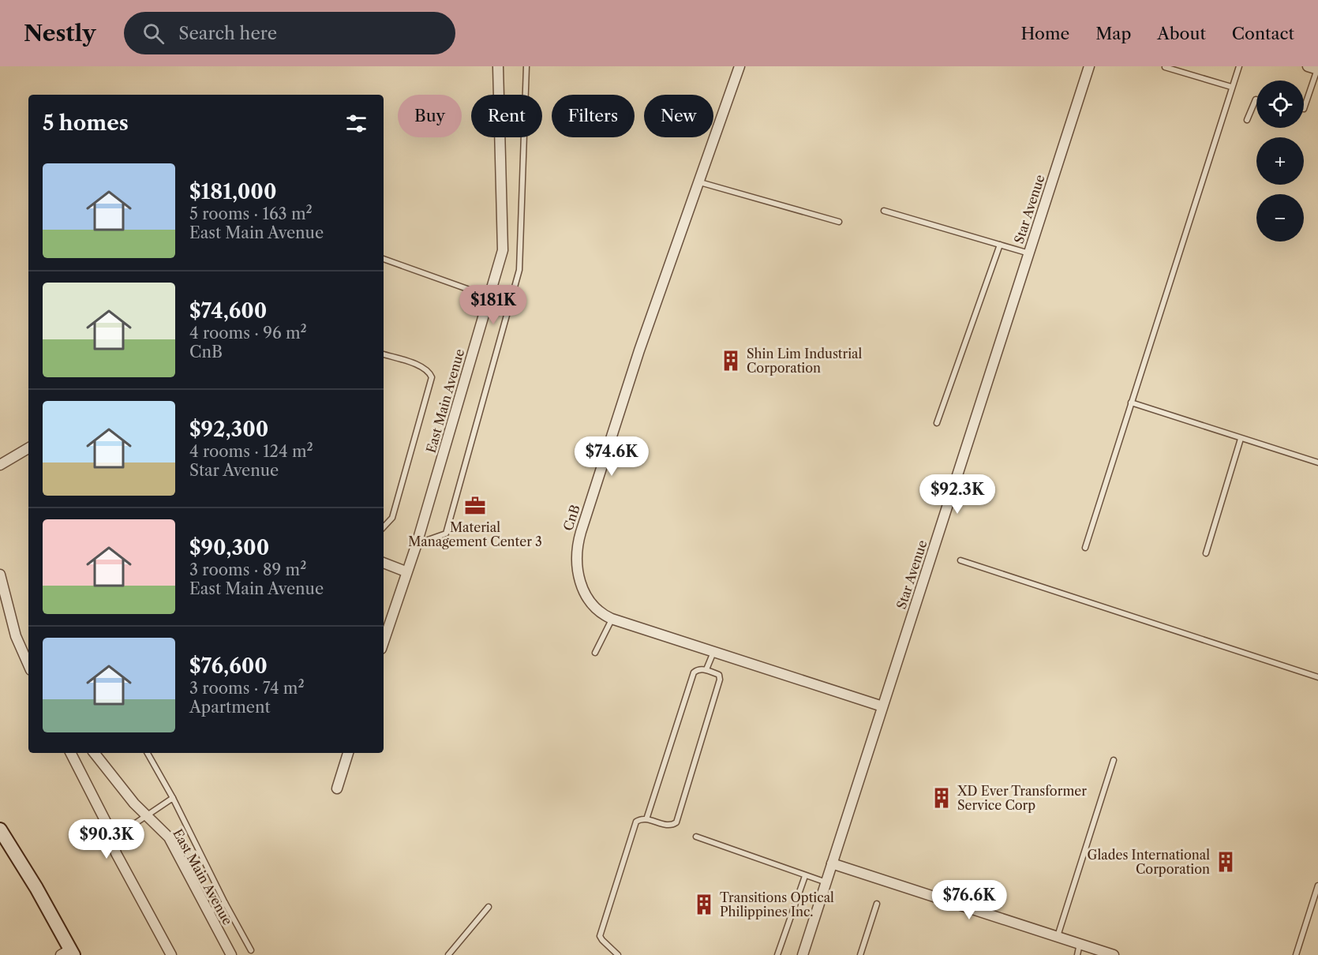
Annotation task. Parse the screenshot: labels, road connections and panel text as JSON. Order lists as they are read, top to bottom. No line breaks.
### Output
{"streets":{"street":["Star Avenue","East Main Avenue","CnB"]},"crossings":[["Star Avenue","CnB"]],"places":{"building":["Shin Lim Industrial Corporation","XD Ever Transformer Service Corp","Glades International Corporation","Transitions Optical Philippines Inc."],"office":["Material Management Center 3"]},"page":{"header":"Nestly","search":"Search here","nav":["Home","Map","About","Contact"],"map_buttons":["+","−"],"chip":["Buy","Rent","Filters","New"],"heading":"5 homes","list":[{"name":"$181,000","note":"5 rooms · 163 m² · East Main Avenue"},{"name":"$74,600","note":"4 rooms · 96 m² · CnB"},{"name":"$92,300","note":"4 rooms · 124 m² · Star Avenue"},{"name":"$90,300","note":"3 rooms · 89 m² · East Main Avenue"},{"name":"$76,600","note":"3 rooms · 74 m² · Apartment"}],"price":["$181K","$74.6K","$92.3K","$90.3K","$76.6K"]}}
